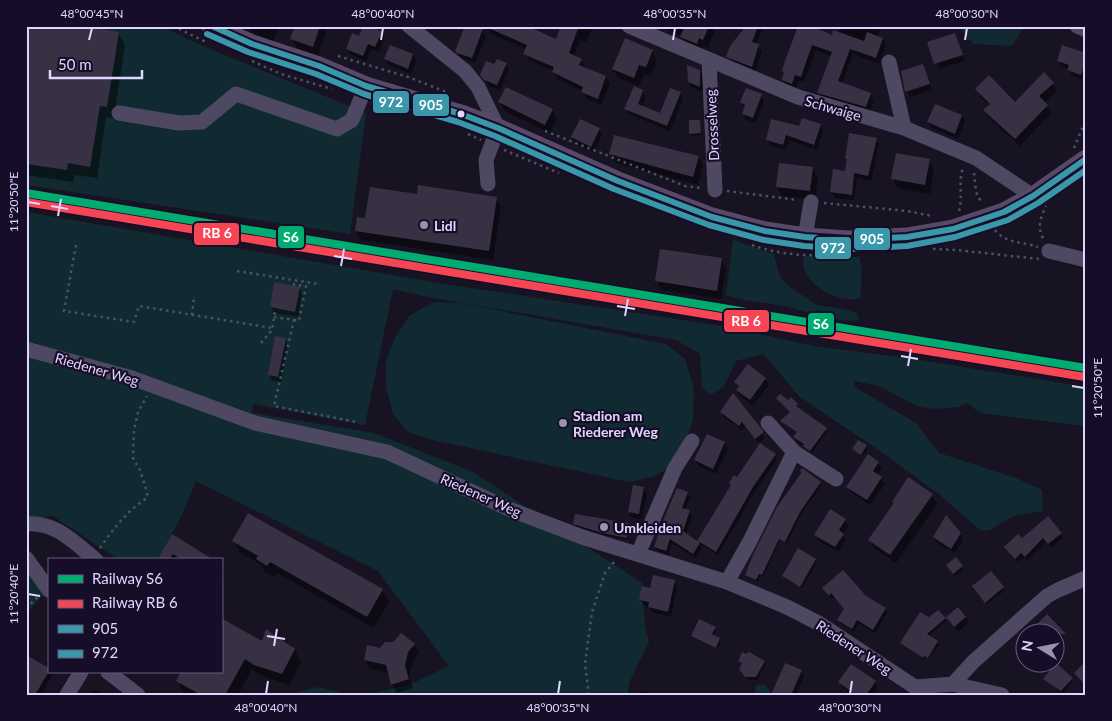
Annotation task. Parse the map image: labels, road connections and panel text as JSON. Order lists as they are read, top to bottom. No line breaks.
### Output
{"streets":{"street":["Schwaige","Drosselweg","Riedener Weg"]},"crossings":[["Schwaige","Drosselweg"]],"places":["Lidl","Stadion am Riederer Weg","Umkleiden"],"lines":["transit line 905","transit line 972","rail line S6"],"legend":["Railway S6","Railway RB 6","905","972"],"scale_bar":"50 m","north":"left","coordinates":["48°00'45\"N","48°00'40\"N","48°00'35\"N","48°00'30\"N","11°20'50\"E","11°20'40\"E"]}
